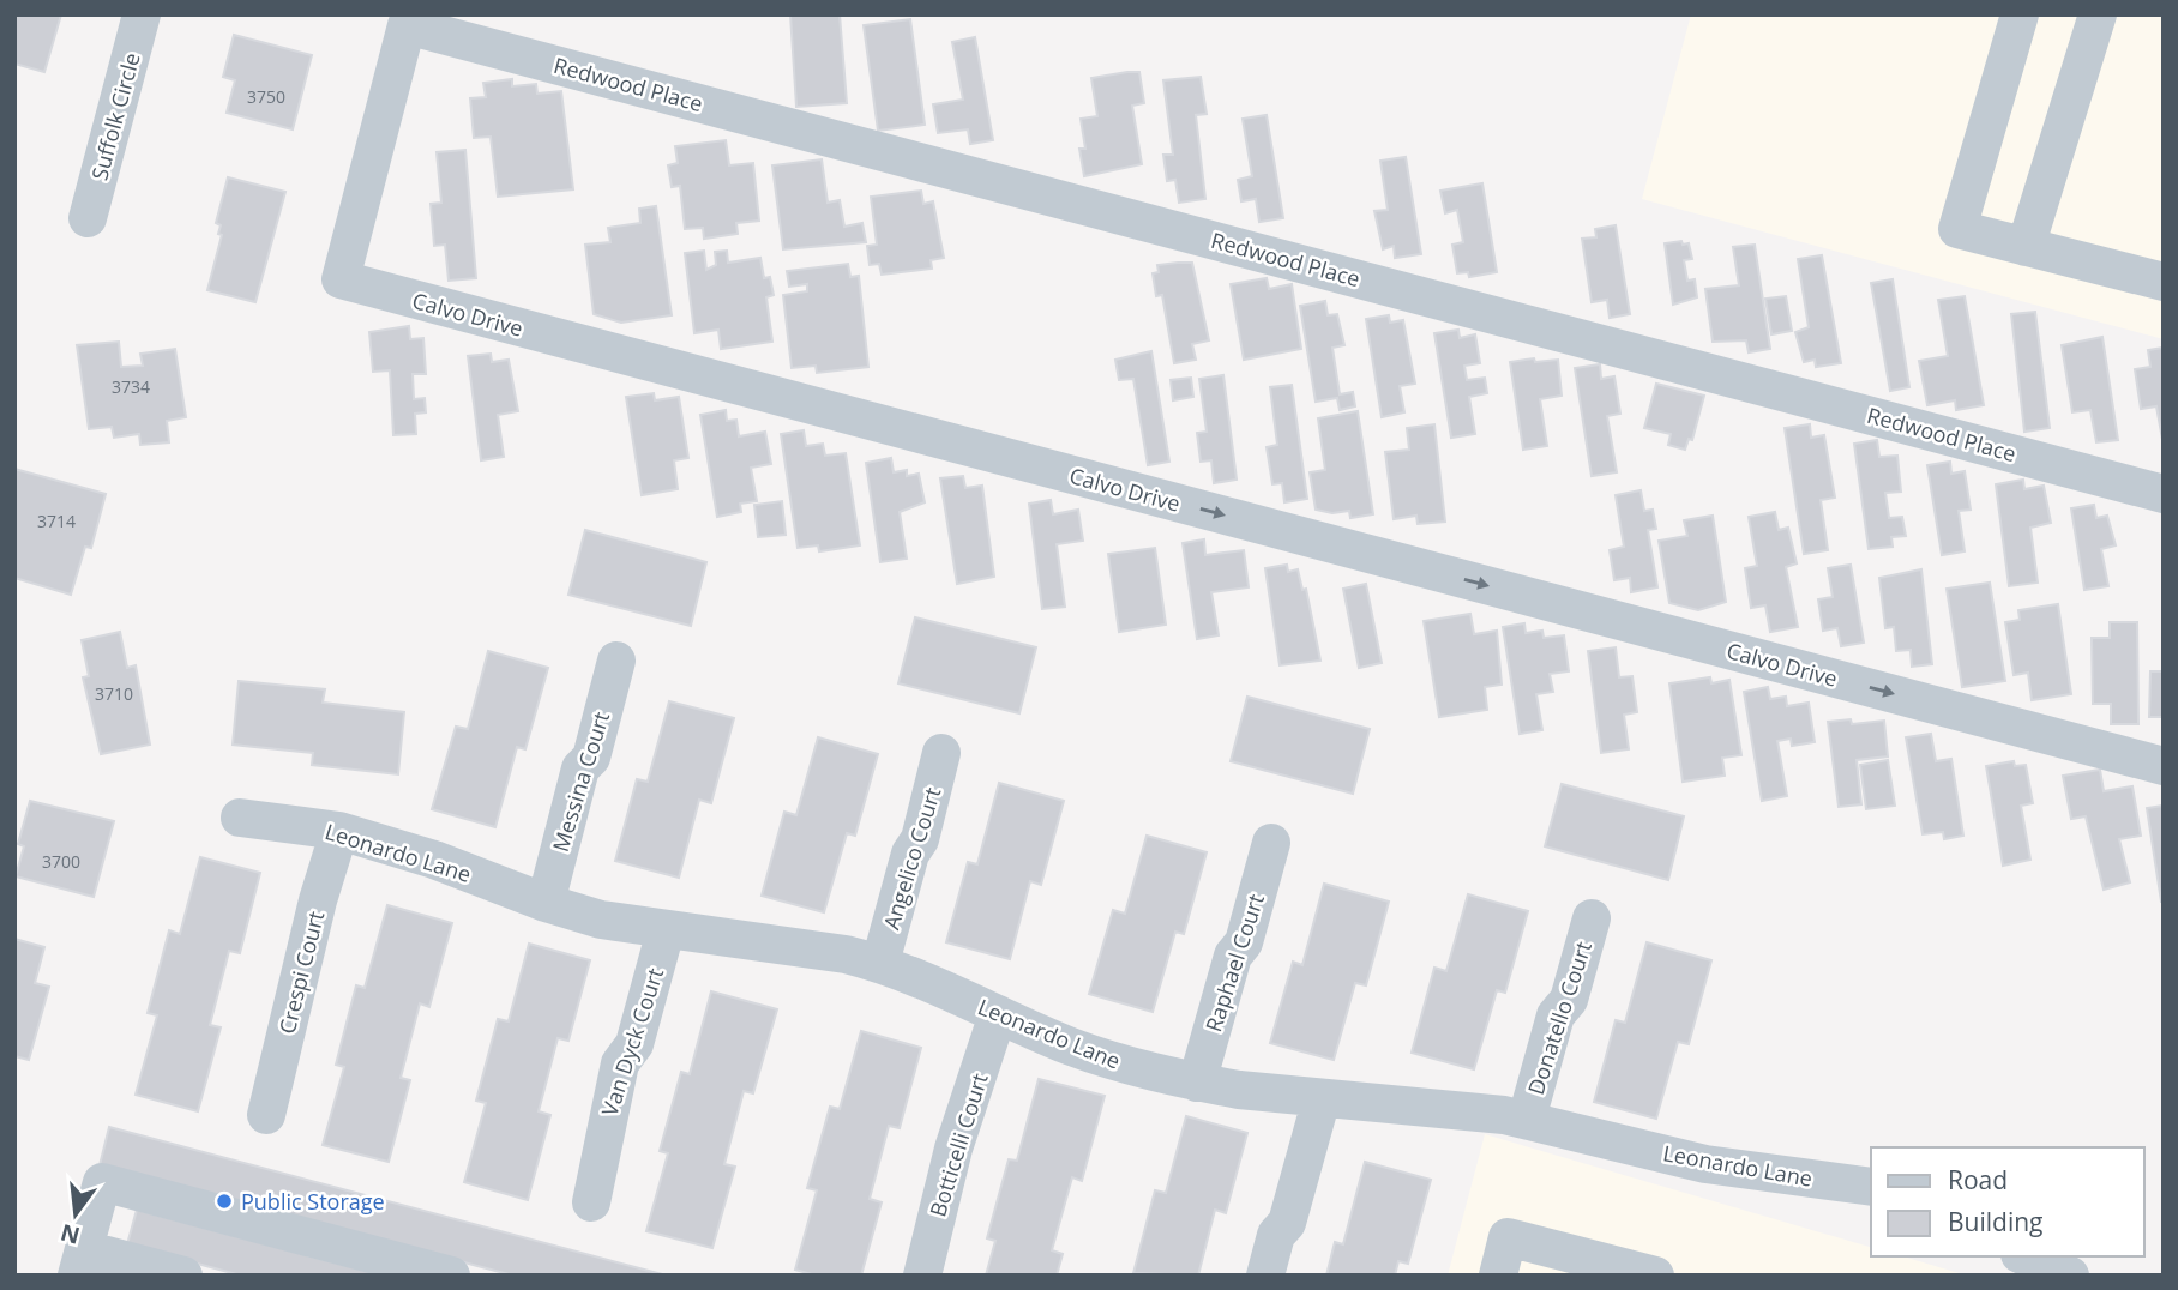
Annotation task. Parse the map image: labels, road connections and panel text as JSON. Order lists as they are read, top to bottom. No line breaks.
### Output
{"streets":{"street":["Redwood Place","Suffolk Circle","Calvo Drive","Messina Court","Leonardo Lane","Angelico Court","Raphael Court","Crespi Court","Donatello Court","Van Dyck Court","Botticelli Court"]},"crossings":[["Redwood Place","Calvo Drive"],["Messina Court","Leonardo Lane"],["Leonardo Lane","Angelico Court"],["Leonardo Lane","Raphael Court"],["Leonardo Lane","Crespi Court"],["Leonardo Lane","Donatello Court"],["Leonardo Lane","Van Dyck Court"],["Leonardo Lane","Botticelli Court"]],"one_way":["Calvo Drive"],"places":["Public Storage"],"house_numbers":["3750","3734","3714","3710","3700"],"legend":["Road","Building"],"north":"bottom"}
